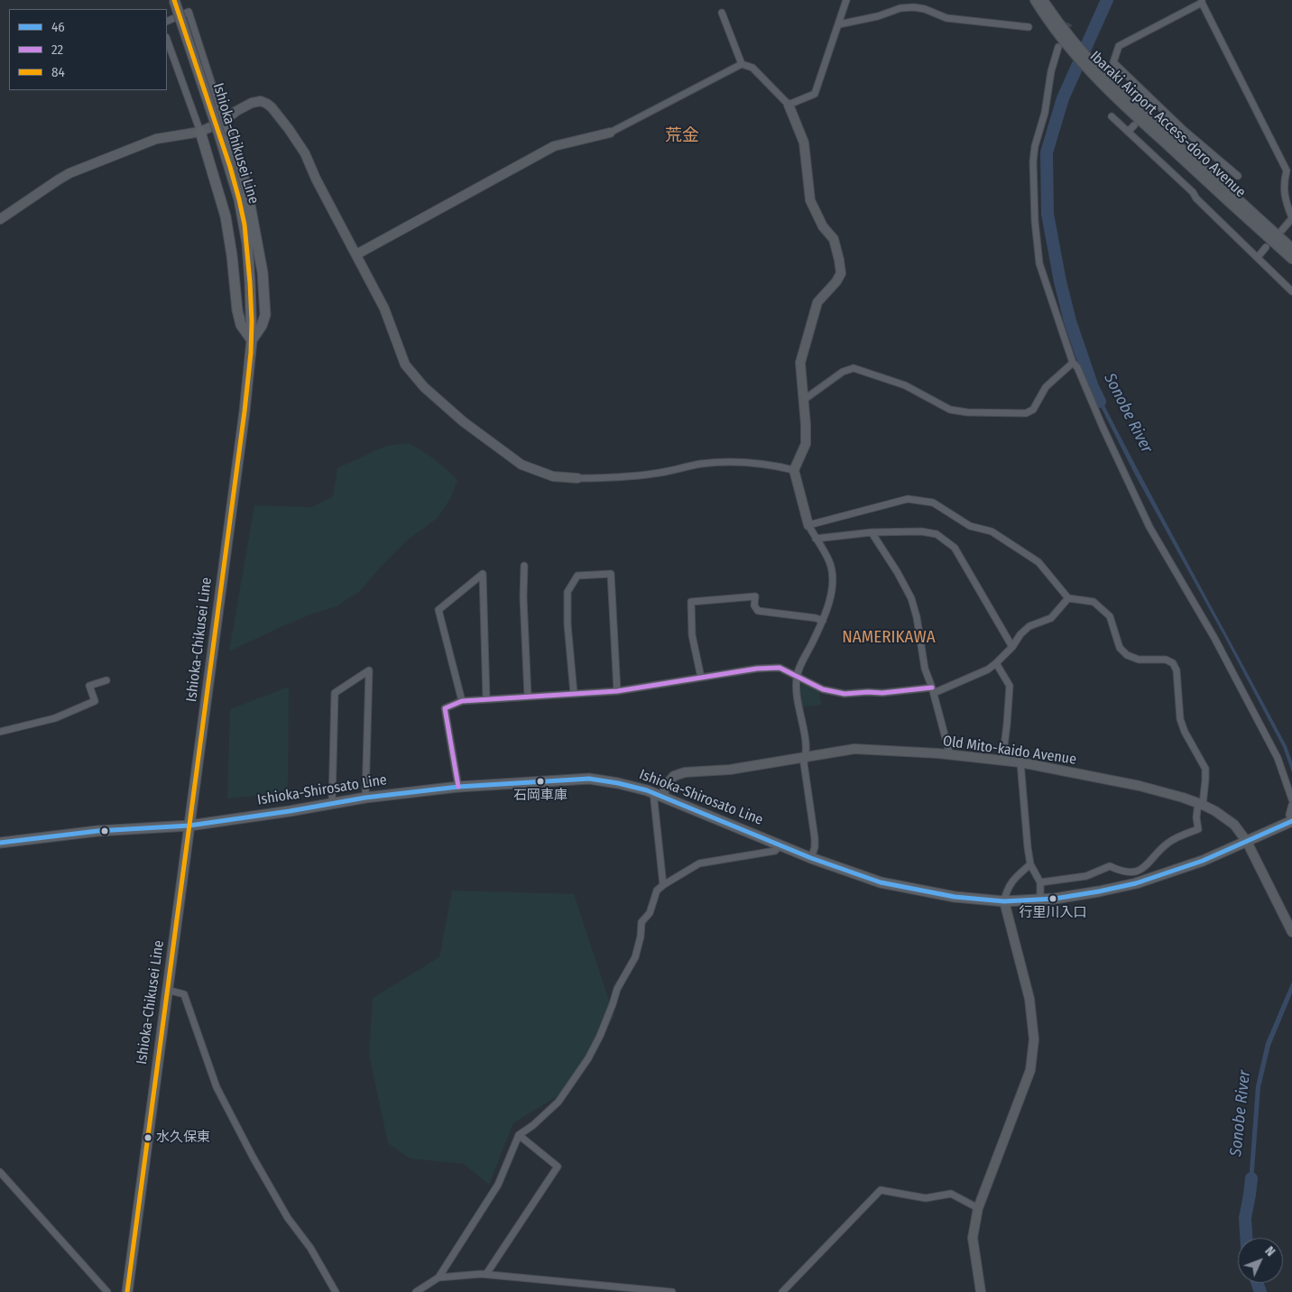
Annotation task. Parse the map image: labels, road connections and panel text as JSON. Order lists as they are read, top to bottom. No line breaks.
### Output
{"streets":{"main road":["Ishioka-Chikusei Line","Ishioka-Shirosato Line"],"street":["Ibaraki Airport Access-doro Avenue","Old Mito-kaido Avenue"]},"crossings":[["Ishioka-Chikusei Line","Ishioka-Shirosato Line"],["Old Mito-kaido Avenue","Ishioka-Shirosato Line"]],"districts":["荒金","NAMERIKAWA"],"water":["Sonobe River"],"places":["石岡車庫","行里川入口","水久保東"],"lines":["transit line 84","transit line 22","transit line 46"],"legend":["46","22","84"],"north":"top right"}
